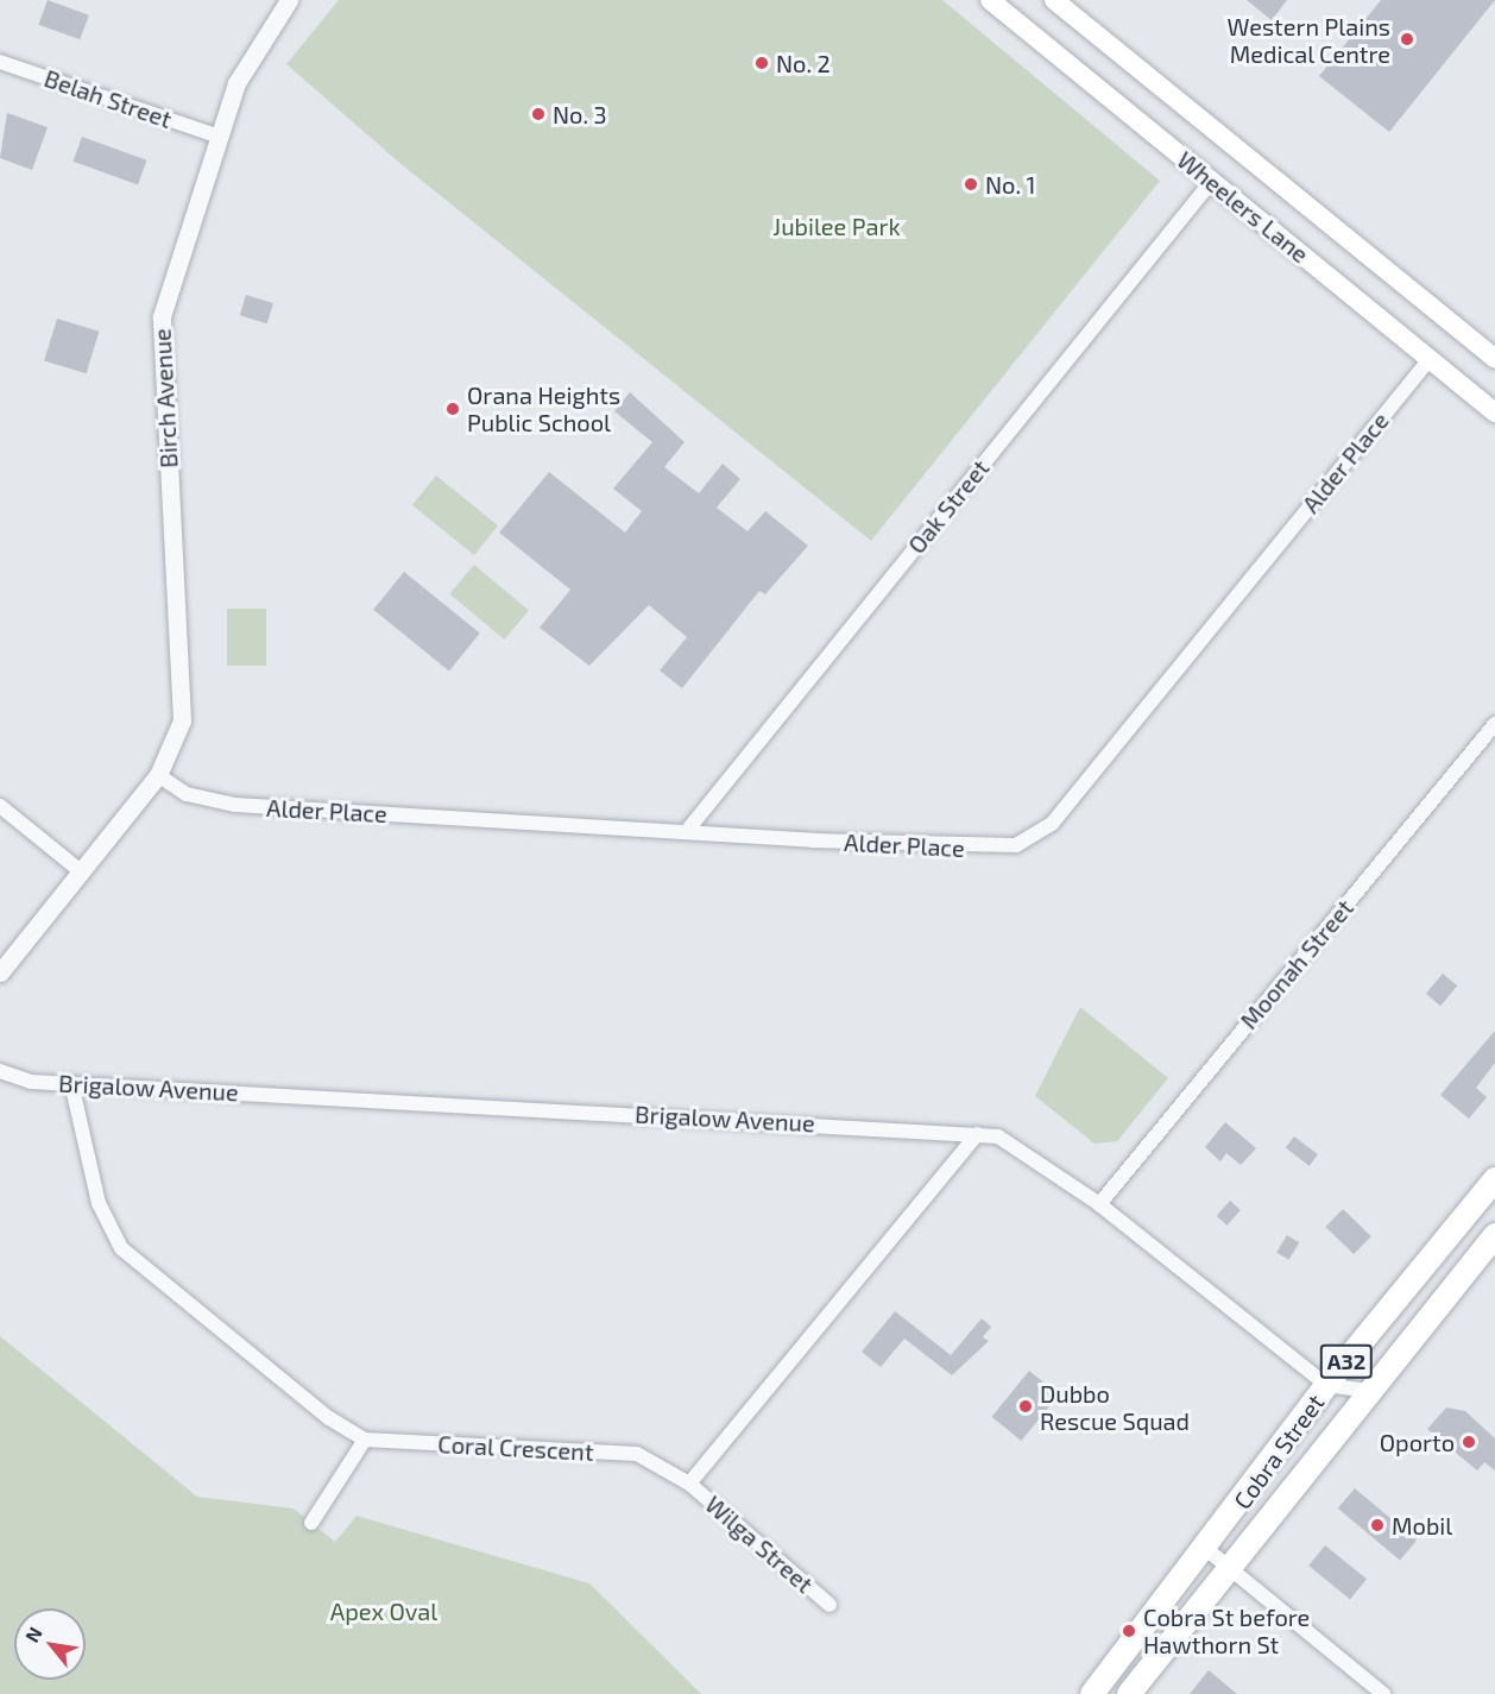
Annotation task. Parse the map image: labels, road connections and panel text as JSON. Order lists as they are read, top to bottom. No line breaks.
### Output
{"streets":{"highway":["A32","Cobra Street"],"main road":["Wheelers Lane"],"street":["Belah Street","Birch Avenue","Alder Place","Oak Street","Moonah Street","Brigalow Avenue","Coral Crescent","Wilga Street"]},"crossings":[["Belah Street","Birch Avenue"],["Wheelers Lane","Alder Place"],["Wheelers Lane","Oak Street"],["Birch Avenue","Alder Place"],["Alder Place","Oak Street"],["Moonah Street","Brigalow Avenue"],["Brigalow Avenue","Cobra Street"],["Coral Crescent","Wilga Street"]],"parks":["Jubilee Park","Apex Oval"],"places":["Western Plains Medical Centre","No. 2","No. 3","No. 1","Orana Heights Public School","Dubbo Rescue Squad","Oporto","Mobil","Cobra St before Hawthorn St"],"north":"top left"}
